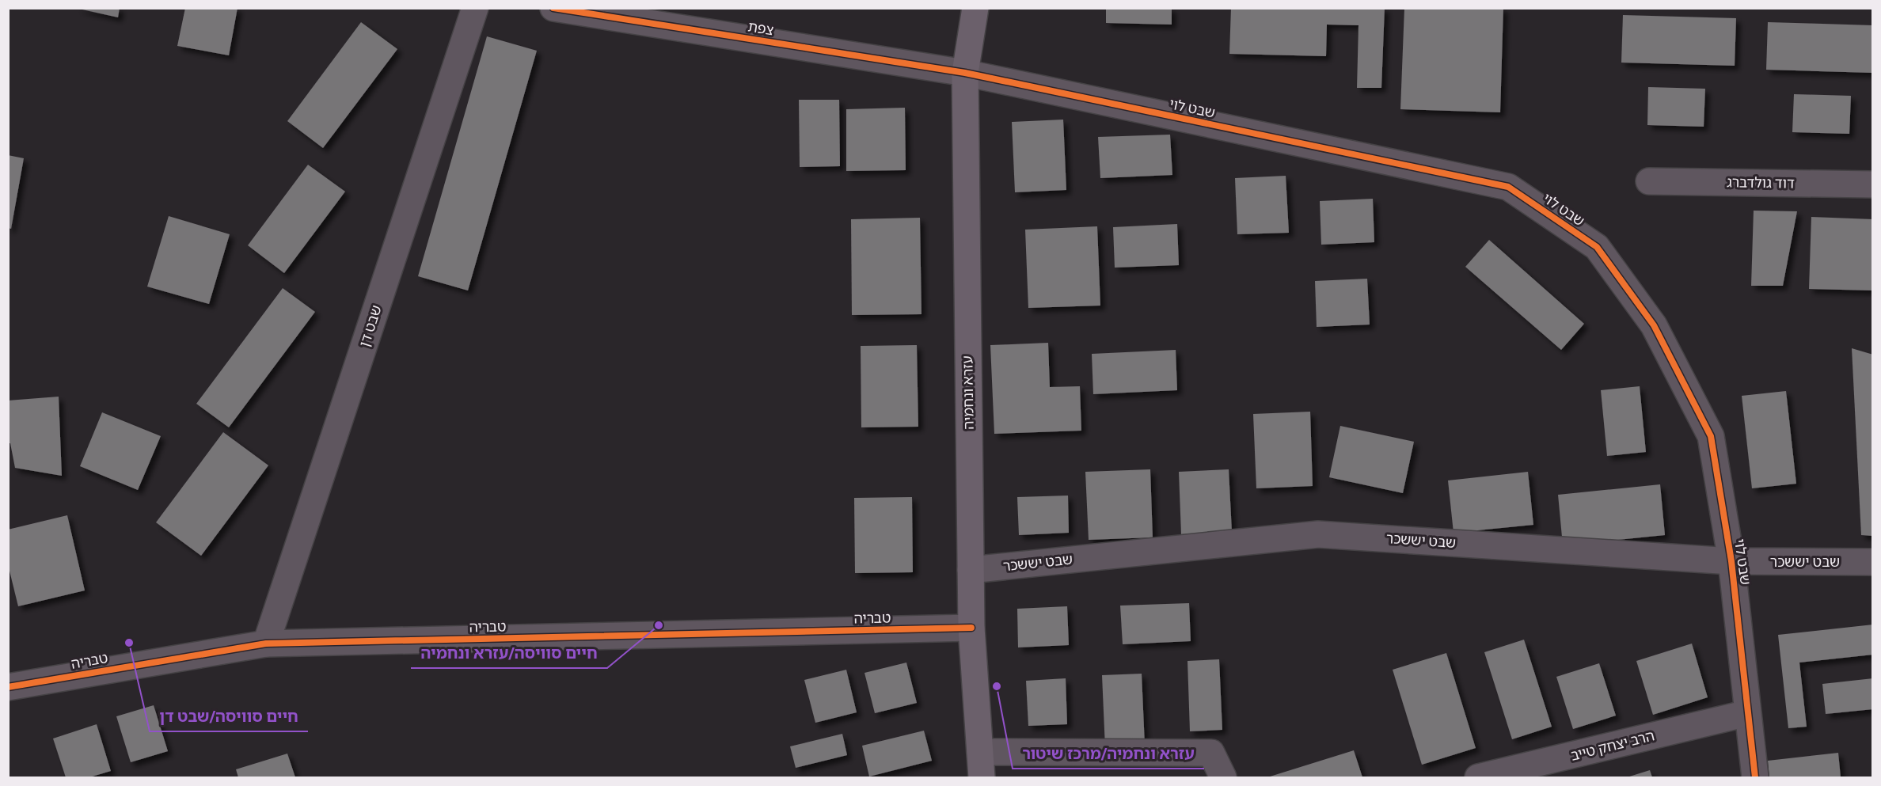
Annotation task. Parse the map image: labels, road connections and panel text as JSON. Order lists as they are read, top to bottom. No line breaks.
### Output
{"streets":{"street":["צפת","שבט לוי","דוד גולדברג","שבט דן","עזרא ונחמיה","שבט יששכר","טבריה","הרב יצחק טייב"]},"crossings":[["צפת","שבט לוי"],["צפת","עזרא ונחמיה"],["שבט לוי","עזרא ונחמיה"],["שבט לוי","שבט יששכר"],["שבט לוי","הרב יצחק טייב"],["שבט דן","טבריה"],["עזרא ונחמיה","שבט יששכר"],["עזרא ונחמיה","טבריה"]],"places":["חיים סוויסה/עזרא ונחמיה","חיים סוויסה/שבט דן","עזרא ונחמיה/מרכז שיטור"]}
